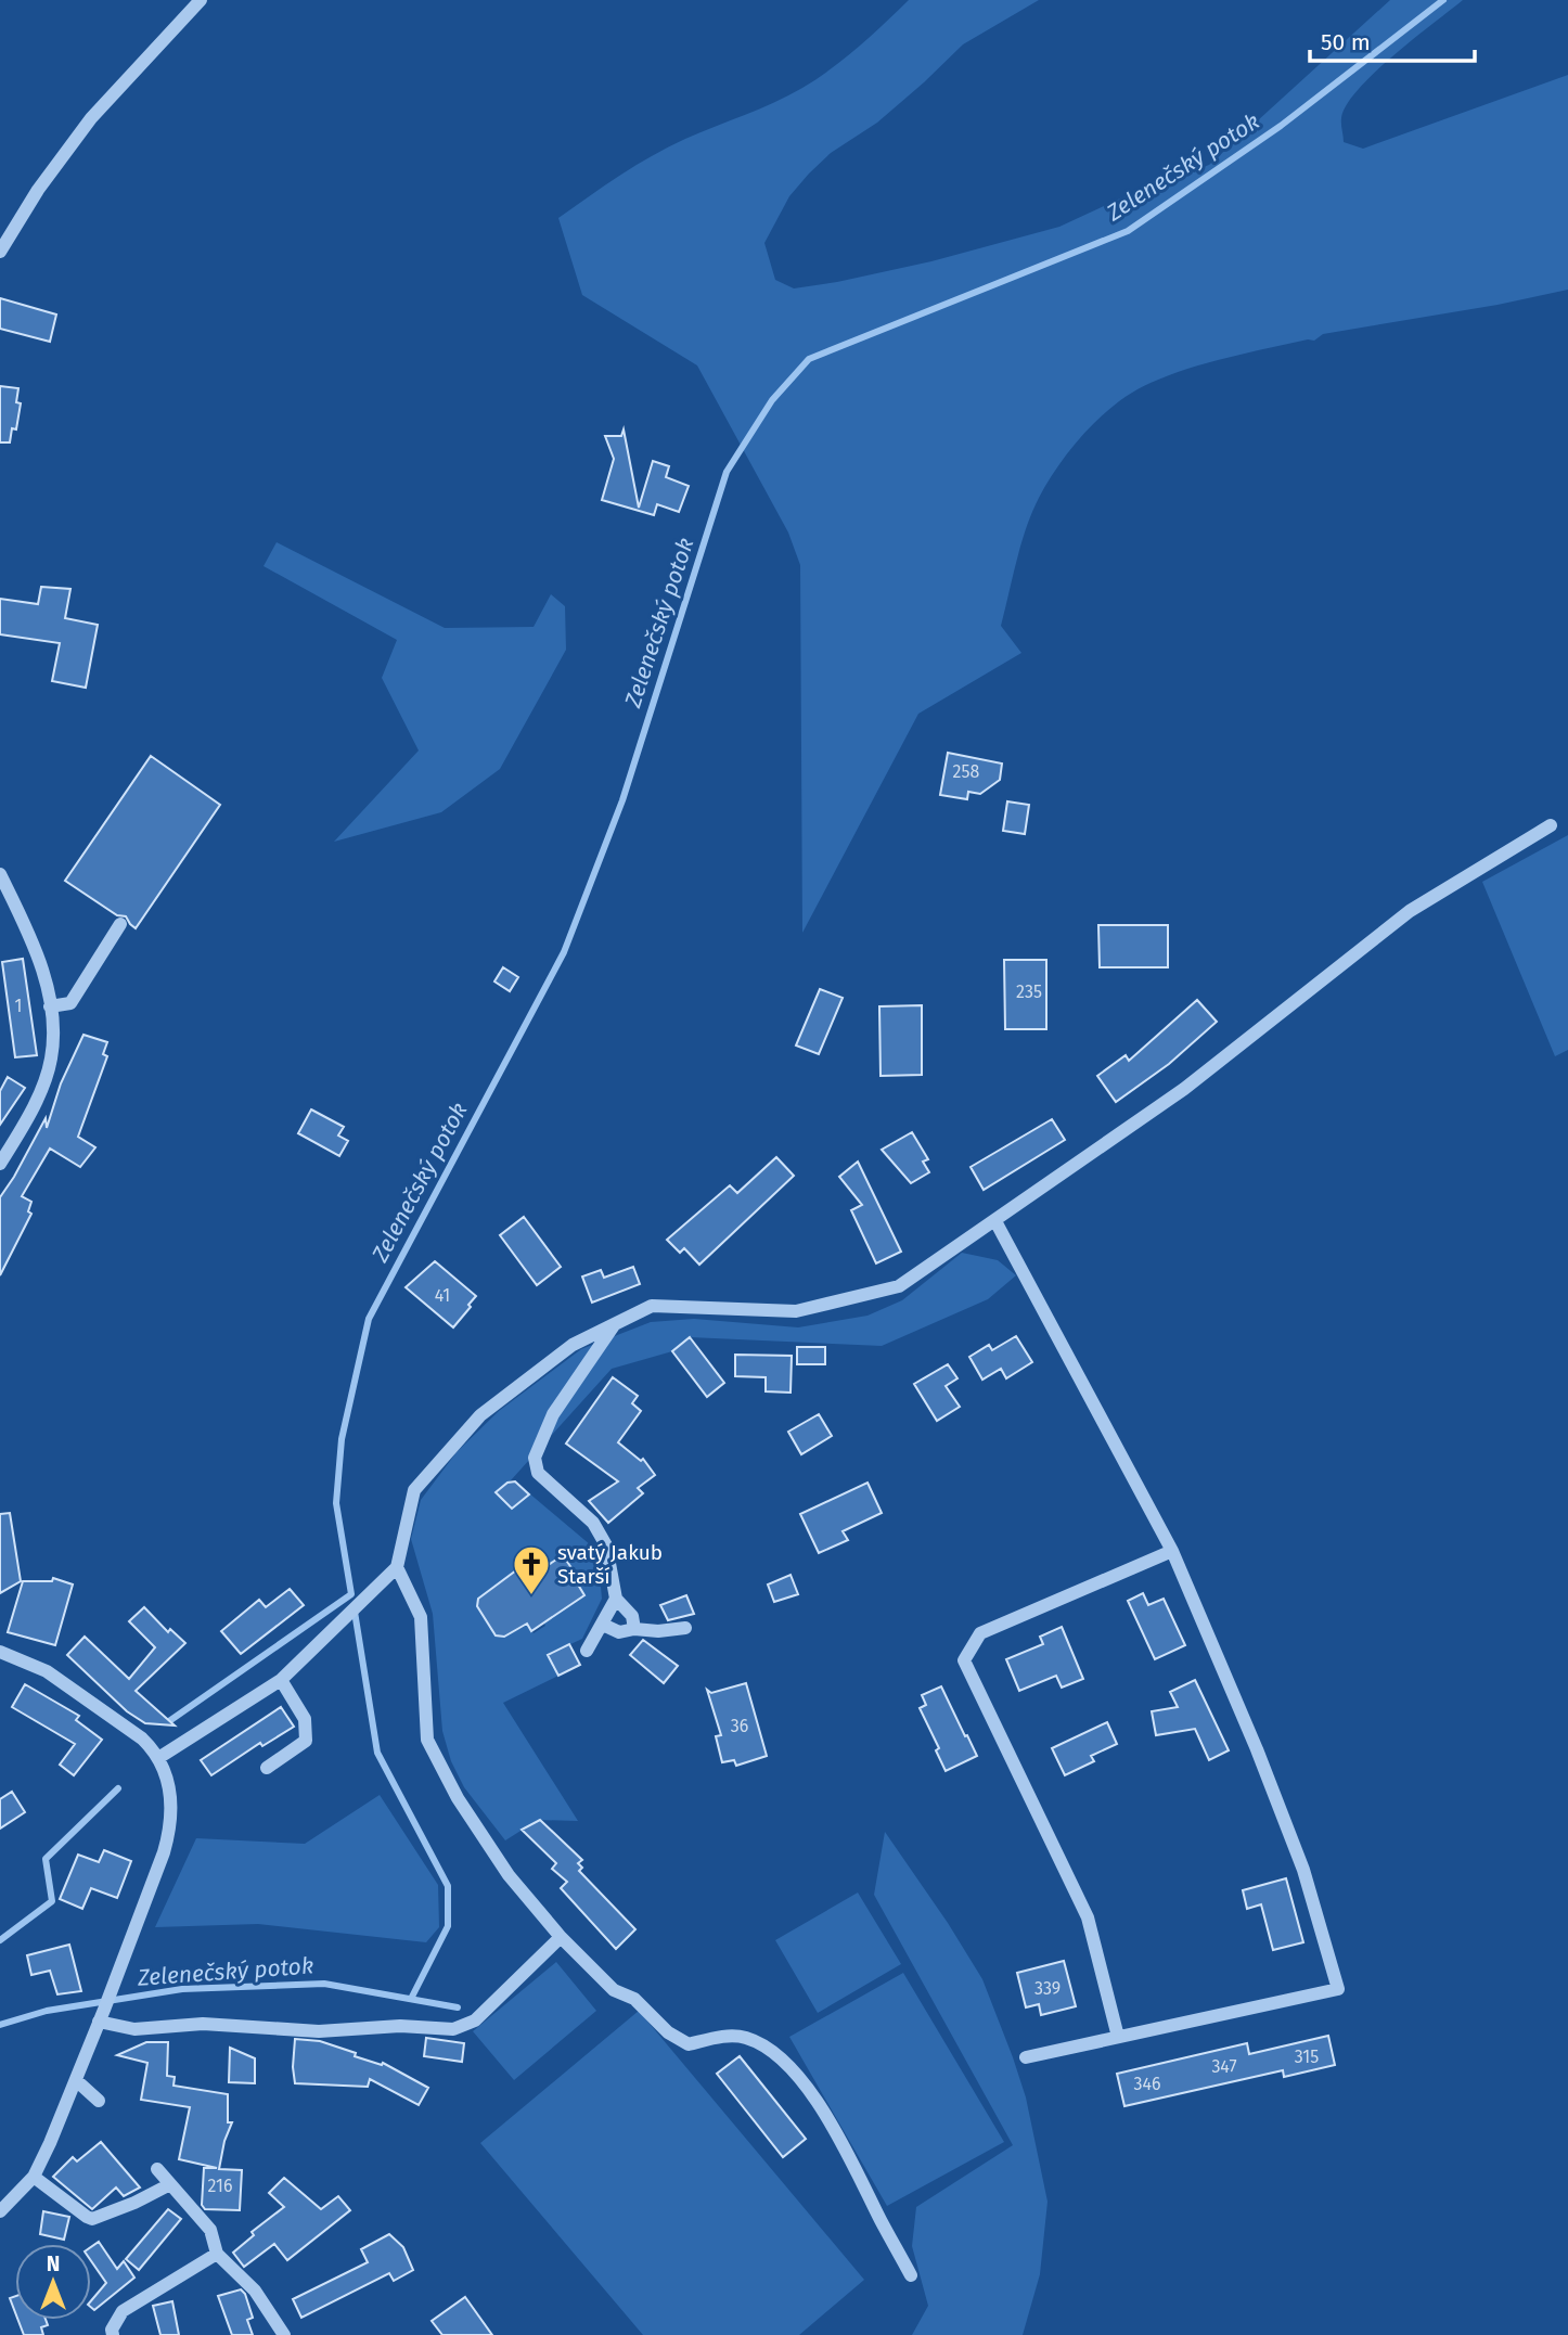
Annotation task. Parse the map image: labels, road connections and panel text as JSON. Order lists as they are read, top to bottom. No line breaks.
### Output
{"water":["Zelenečský potok"],"places":{"church":["svatý Jakub Starší"]},"house_numbers":["258","235","1","41","36","339","315","347","346","216"],"scale_bar":"50 m","north":"top"}
